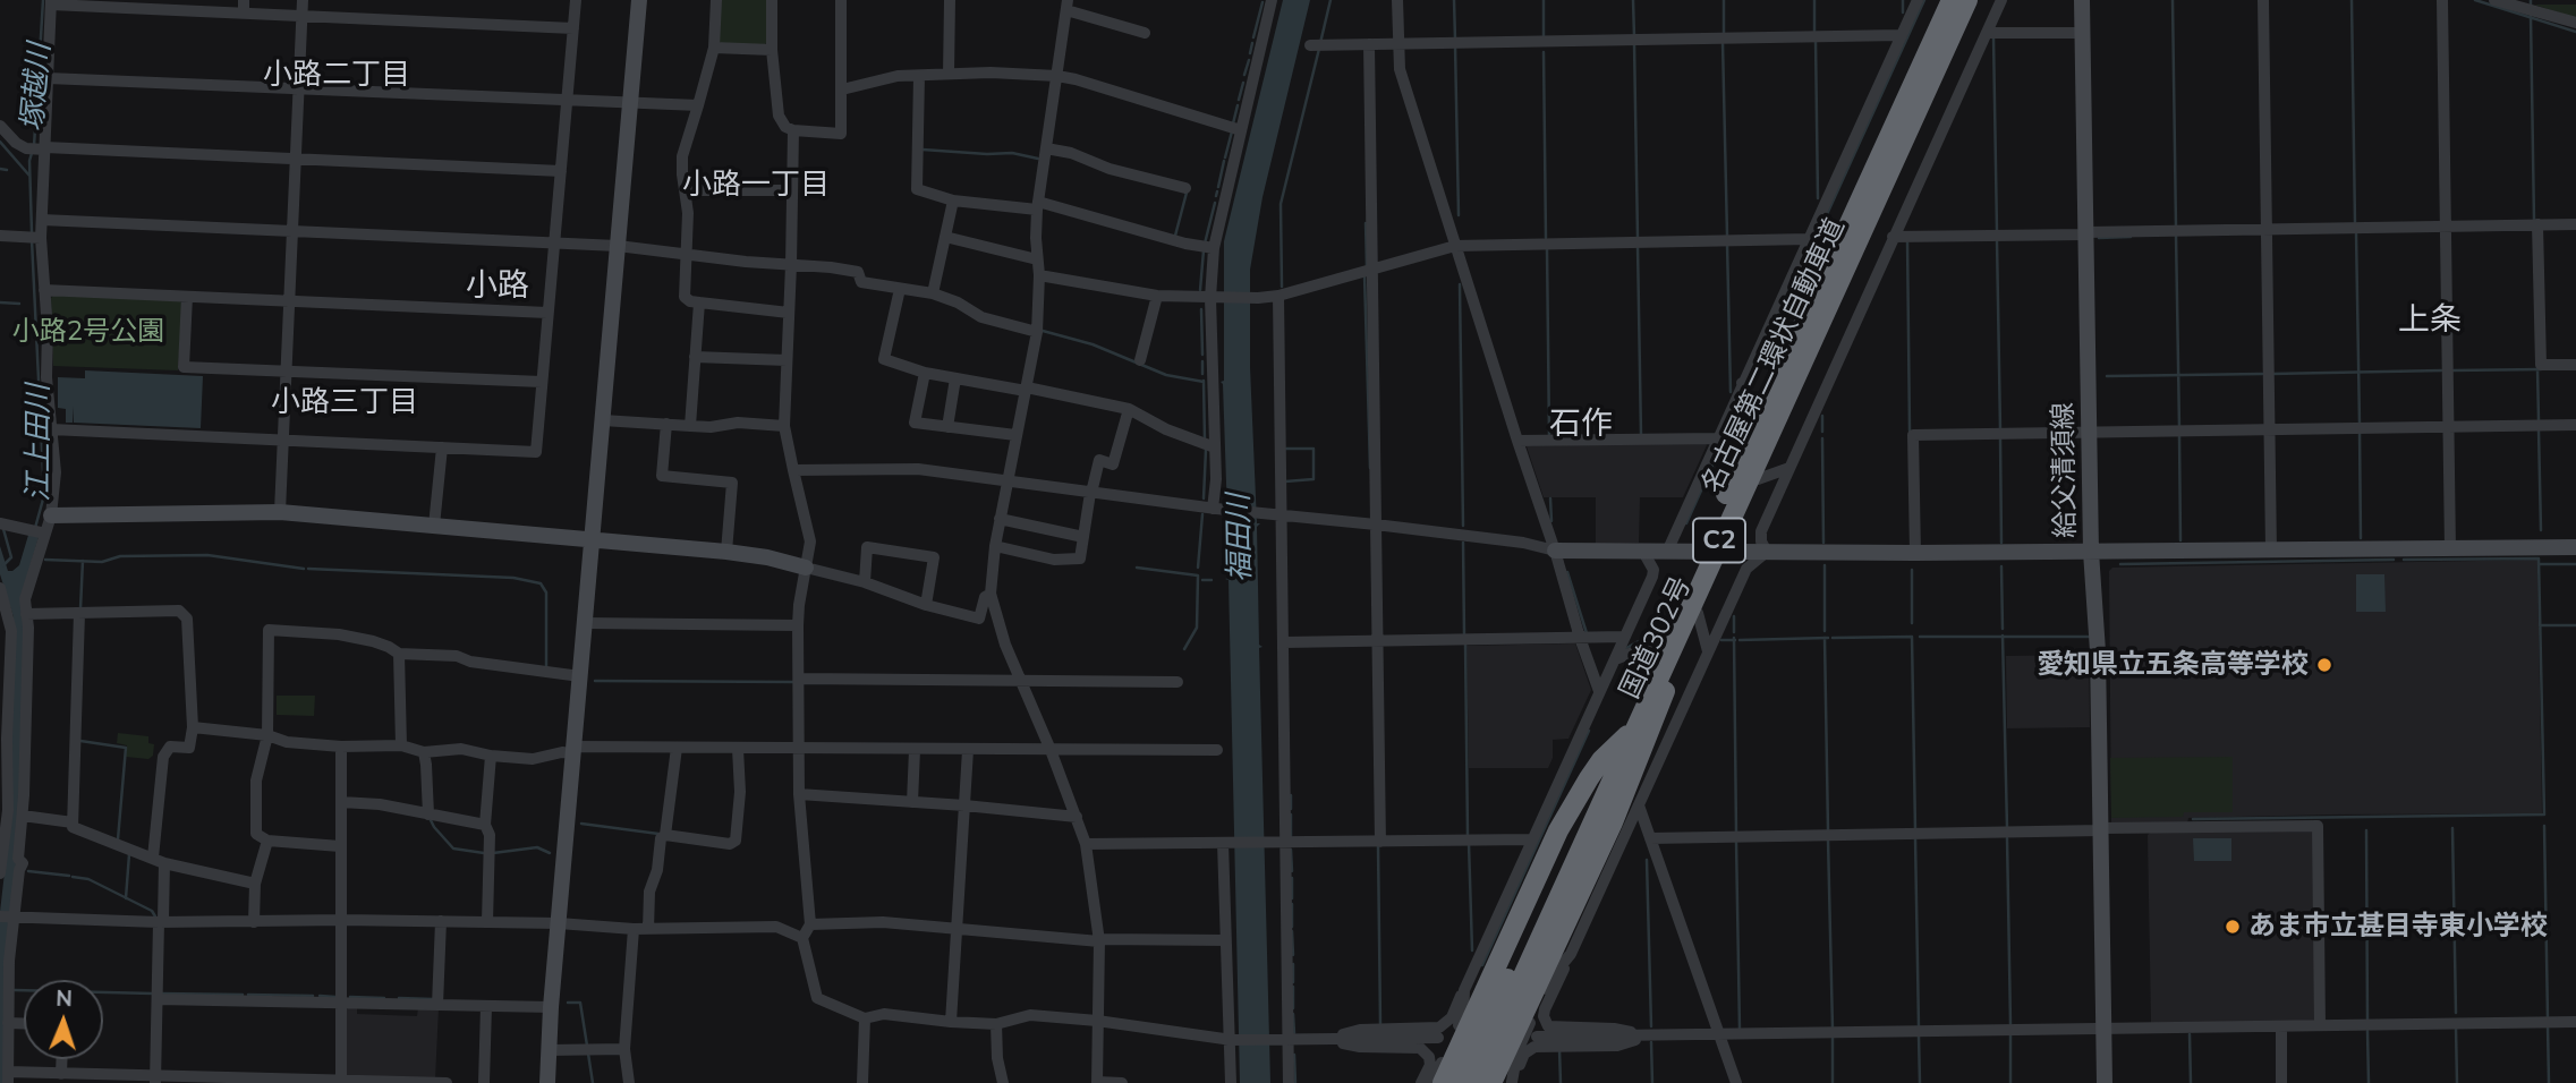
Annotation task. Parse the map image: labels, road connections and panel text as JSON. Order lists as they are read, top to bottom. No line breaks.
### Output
{"streets":{"highway":["名古屋第二環状自動車道","C2","国道302号"],"street":["給父清須線"]},"districts":["小路二丁目","小路一丁目","小路","上条","小路三丁目","石作"],"water":["塚越川","江上田川","福田川"],"parks":["小路2号公園"],"places":["愛知県立五条高等学校","あま市立甚目寺東小学校"],"north":"top"}
